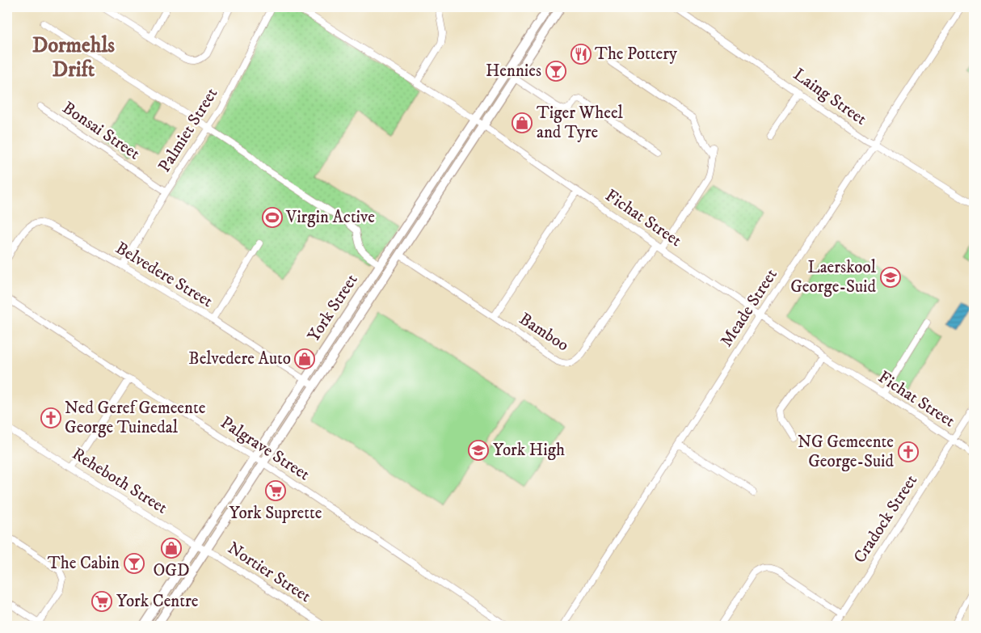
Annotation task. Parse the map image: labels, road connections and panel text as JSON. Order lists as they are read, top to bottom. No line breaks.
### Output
{"streets":{"main road":["York Street"],"street":["Laing Street","Palmiet Street","Bonsai Street","Fichat Street","Belvedere Street","Meade Street","Bamboo","Palgrave Street","Reheboth Street","Cradock Street","Nortier Street"]},"crossings":[["Laing Street","Meade Street"],["Palmiet Street","Bonsai Street"],["Palmiet Street","Belvedere Street"],["Fichat Street","York Street"],["Fichat Street","Meade Street"],["Fichat Street","Bamboo"],["Fichat Street","Cradock Street"],["Belvedere Street","York Street"],["York Street","Bamboo"],["York Street","Palgrave Street"],["York Street","Reheboth Street"],["York Street","Nortier Street"],["Reheboth Street","Nortier Street"]],"districts":["Dormehls Drift"],"places":{"restaurant":["The Pottery"],"bar":["Hennies","The Cabin"],"shop":["Tiger Wheel and Tyre","Belvedere Auto","OGD"],"sports":["Virgin Active"],"school or university":["Laerskool George-Suid","York High"],"church":["Ned Geref Gemeente George Tuinedal","NG Gemeente George-Suid"],"supermarket":["York Suprette","York Centre"]}}
